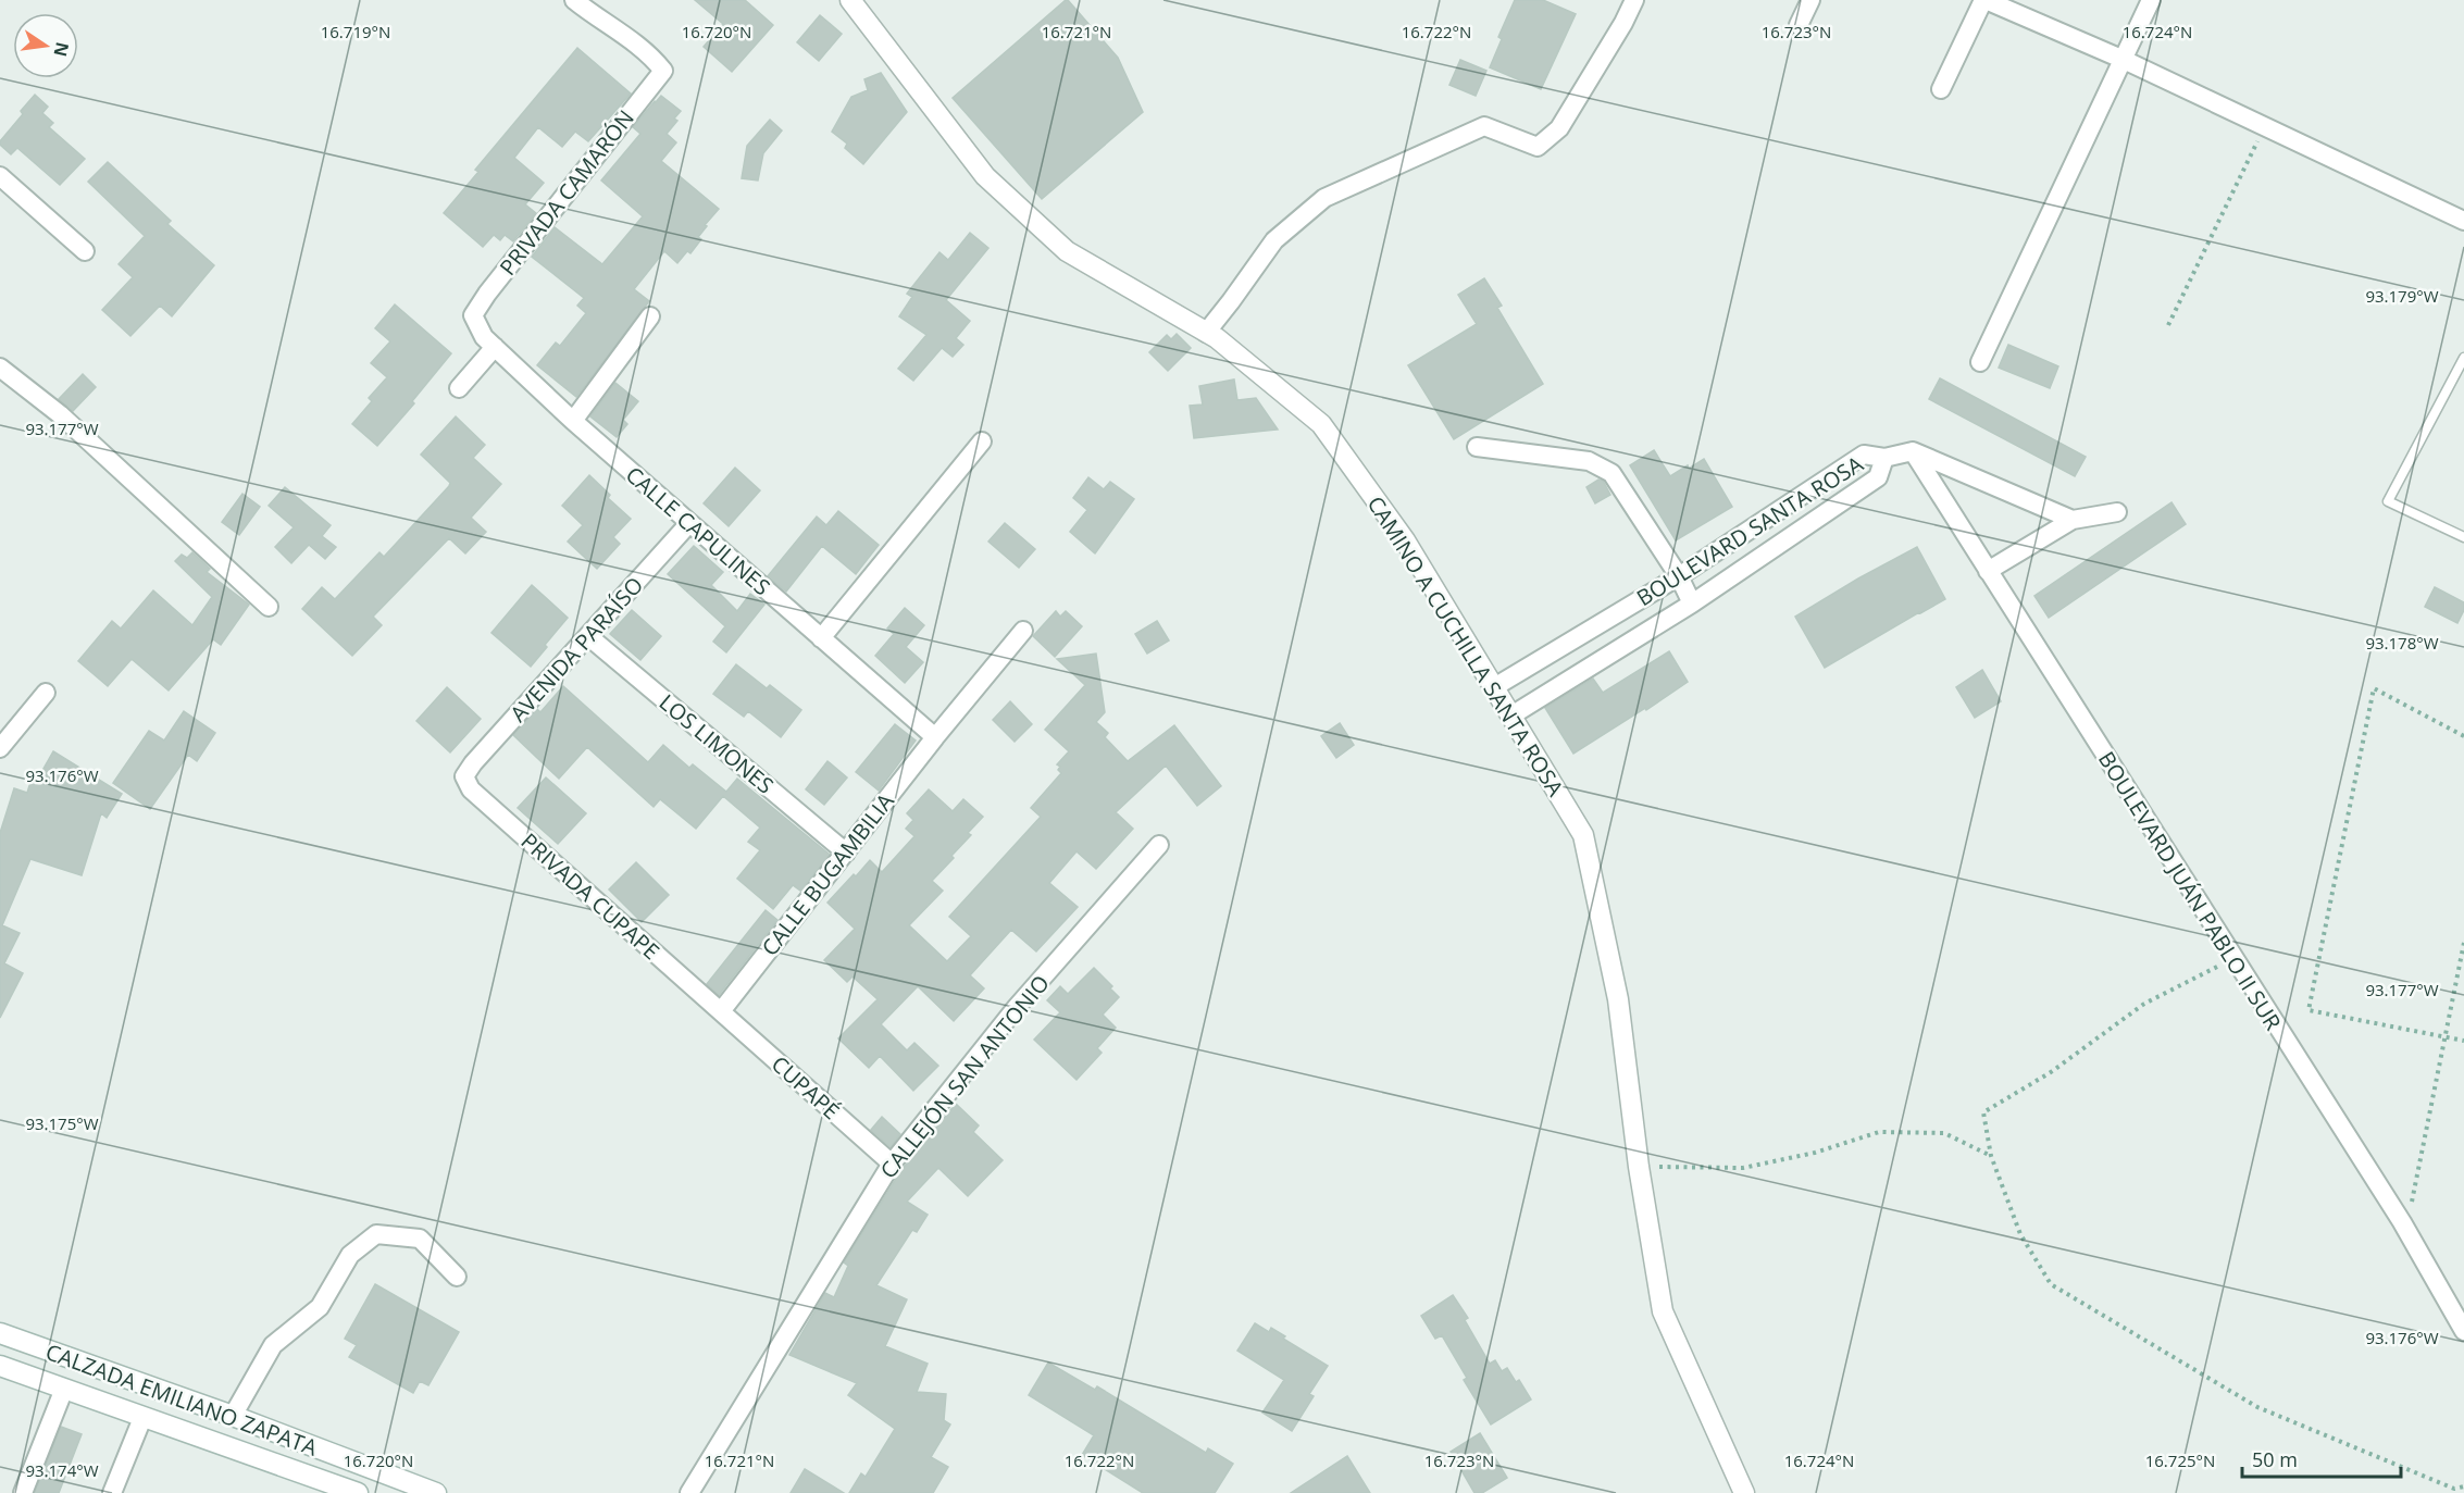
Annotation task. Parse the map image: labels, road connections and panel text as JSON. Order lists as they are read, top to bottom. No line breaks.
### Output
{"streets":{"street":["PRIVADA CAMARÓN","CALLE CAPULINES","BOULEVARD SANTA ROSA","CAMINO A CUCHILLA SANTA ROSA","AVENIDA PARAÍSO","LOS LIMONES","CALLE BUGAMBILIA","BOULEVARD JUÁN PABLO II SUR","PRIVADA CUPAPE","CALLEJÓN SAN ANTONIO","CUPAPÉ","CALZADA EMILIANO ZAPATA"]},"crossings":[["PRIVADA CAMARÓN","CALLE CAPULINES"],["CALLE CAPULINES","AVENIDA PARAÍSO"],["CALLE CAPULINES","CALLE BUGAMBILIA"],["BOULEVARD SANTA ROSA","CAMINO A CUCHILLA SANTA ROSA"],["AVENIDA PARAÍSO","LOS LIMONES"],["AVENIDA PARAÍSO","PRIVADA CUPAPE"],["LOS LIMONES","CALLE BUGAMBILIA"],["CALLE BUGAMBILIA","PRIVADA CUPAPE"],["CALLE BUGAMBILIA","CUPAPÉ"],["PRIVADA CUPAPE","CUPAPÉ"],["CALLEJÓN SAN ANTONIO","CUPAPÉ"]],"scale_bar":"50 m","north":"right","coordinates":["16.719°N","16.720°N","16.721°N","16.722°N","16.723°N","16.724°N","93.179°W","93.177°W","93.178°W","93.176°W","93.175°W","16.725°N","93.174°W"]}
